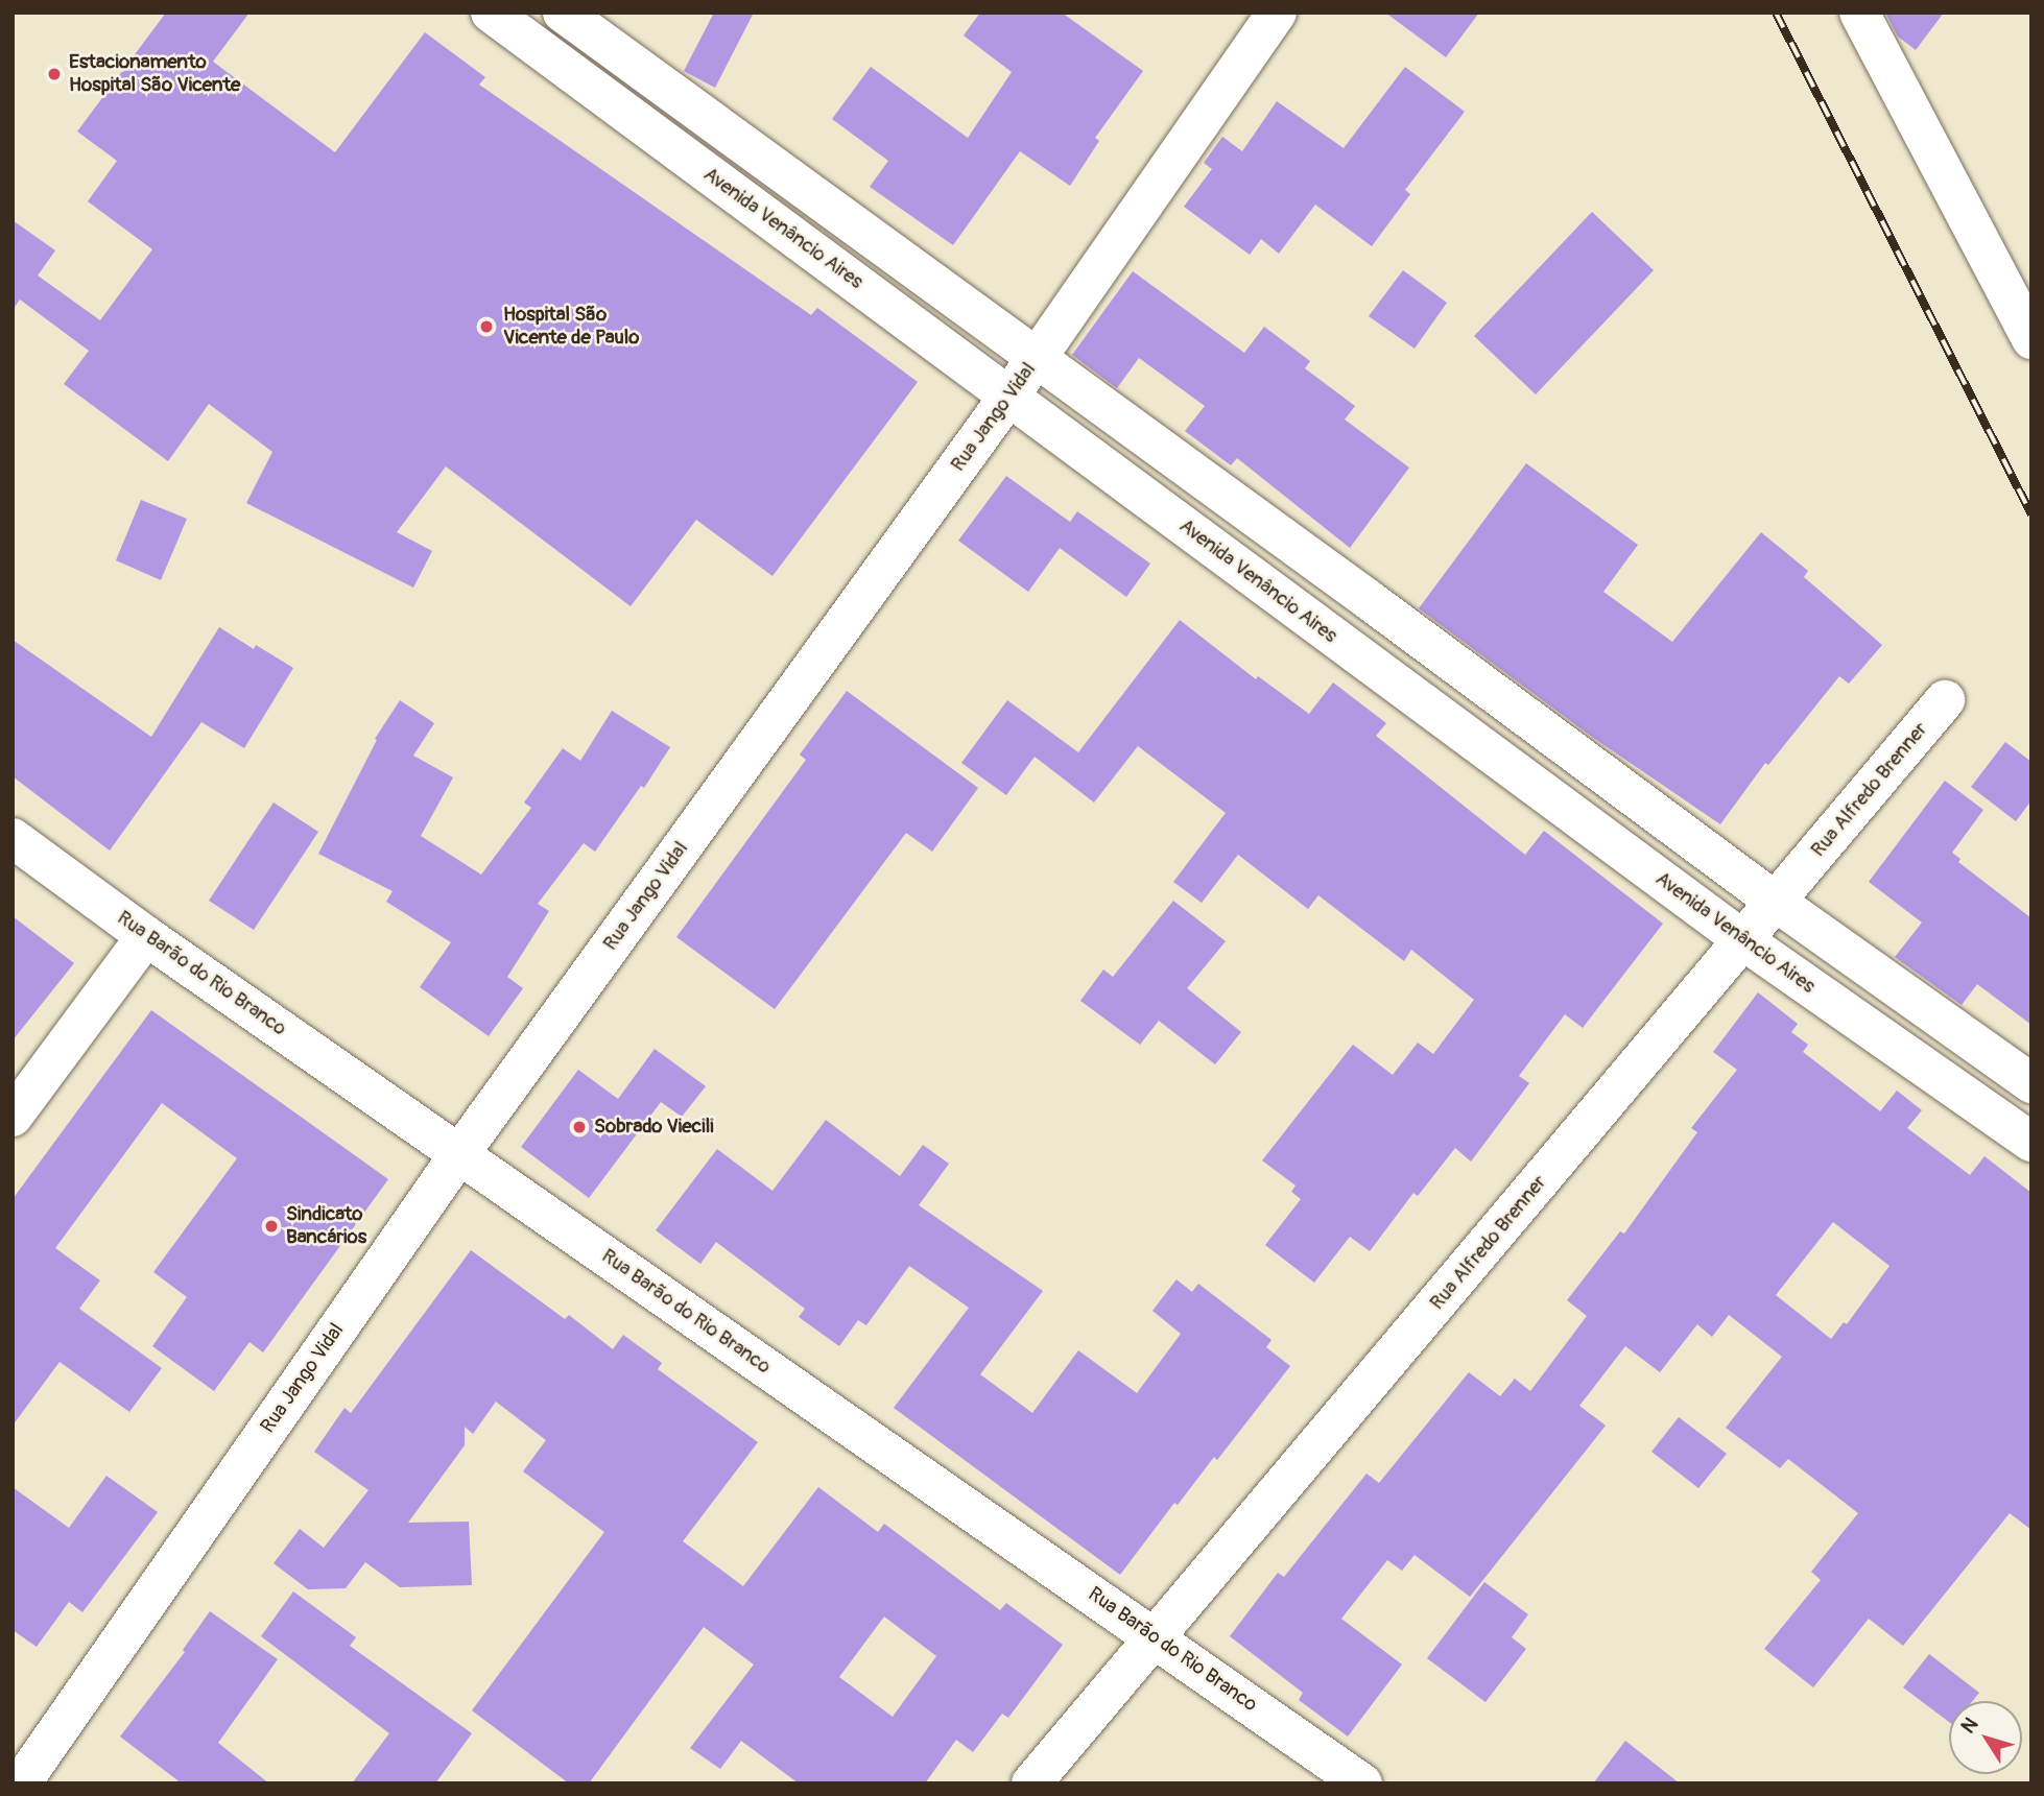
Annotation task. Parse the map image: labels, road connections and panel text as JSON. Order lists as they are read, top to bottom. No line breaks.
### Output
{"streets":{"street":["Avenida Venâncio Aires","Rua Jango Vidal","Rua Alfredo Brenner","Rua Barão do Rio Branco"]},"crossings":[["Avenida Venâncio Aires","Rua Jango Vidal"],["Avenida Venâncio Aires","Rua Alfredo Brenner"],["Rua Jango Vidal","Rua Barão do Rio Branco"],["Rua Alfredo Brenner","Rua Barão do Rio Branco"]],"places":["Estacionamento Hospital São Vicente","Hospital São Vicente de Paulo","Sobrado Viecili","Sindicato Bancários"],"north":"top left"}
